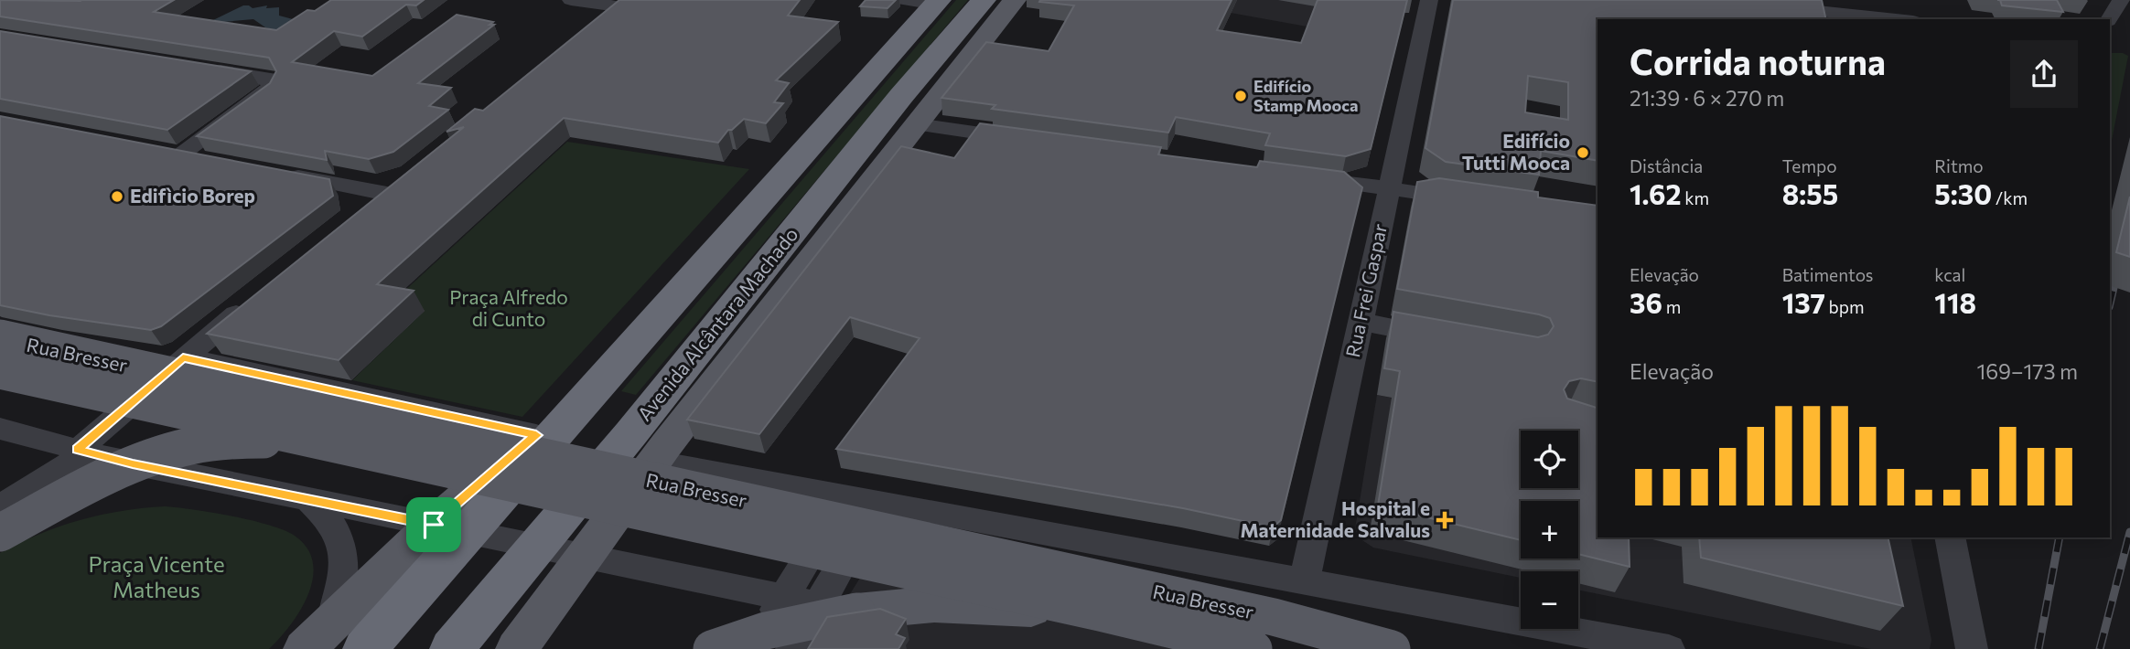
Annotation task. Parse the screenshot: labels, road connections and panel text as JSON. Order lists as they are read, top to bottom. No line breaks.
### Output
{"streets":{"highway":["Avenida Alcântara Machado"],"main road":["Rua Bresser"],"street":["Rua Frei Gaspar"]},"crossings":[["Rua Frei Gaspar","Rua Bresser"]],"parks":["Praça Alfredo di Cunto","Praça Vicente Matheus"],"places":{"other":["Edifício Stamp Mooca","Edifício Tutti Mooca","Edifìcio Borep"],"health":["Hospital e Maternidade Salvalus"]},"page":{"heading":["Corrida noturna","21:39 · 6 × 270 m"],"stats":[["Distância","1.62 km"],["Tempo","8:55"],["Ritmo","5:30 /km"],["Elevação","36 m"],["Batimentos","137 bpm"],["kcal","118"]],"chart":["Elevação","169–173 m"],"map_buttons":["+","−"]}}
